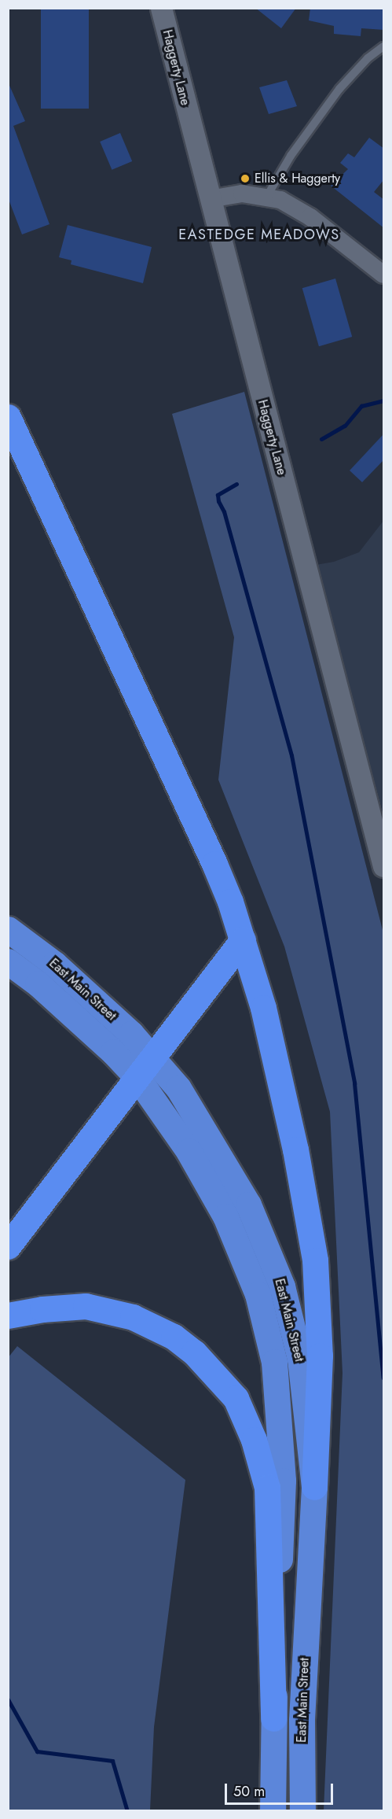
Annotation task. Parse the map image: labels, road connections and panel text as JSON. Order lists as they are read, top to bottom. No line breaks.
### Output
{"streets":{"highway":["East Main Street"],"street":["Haggerty Lane"]},"districts":["EASTEDGE MEADOWS"],"places":["Ellis & Haggerty"],"scale_bar":"50 m"}
